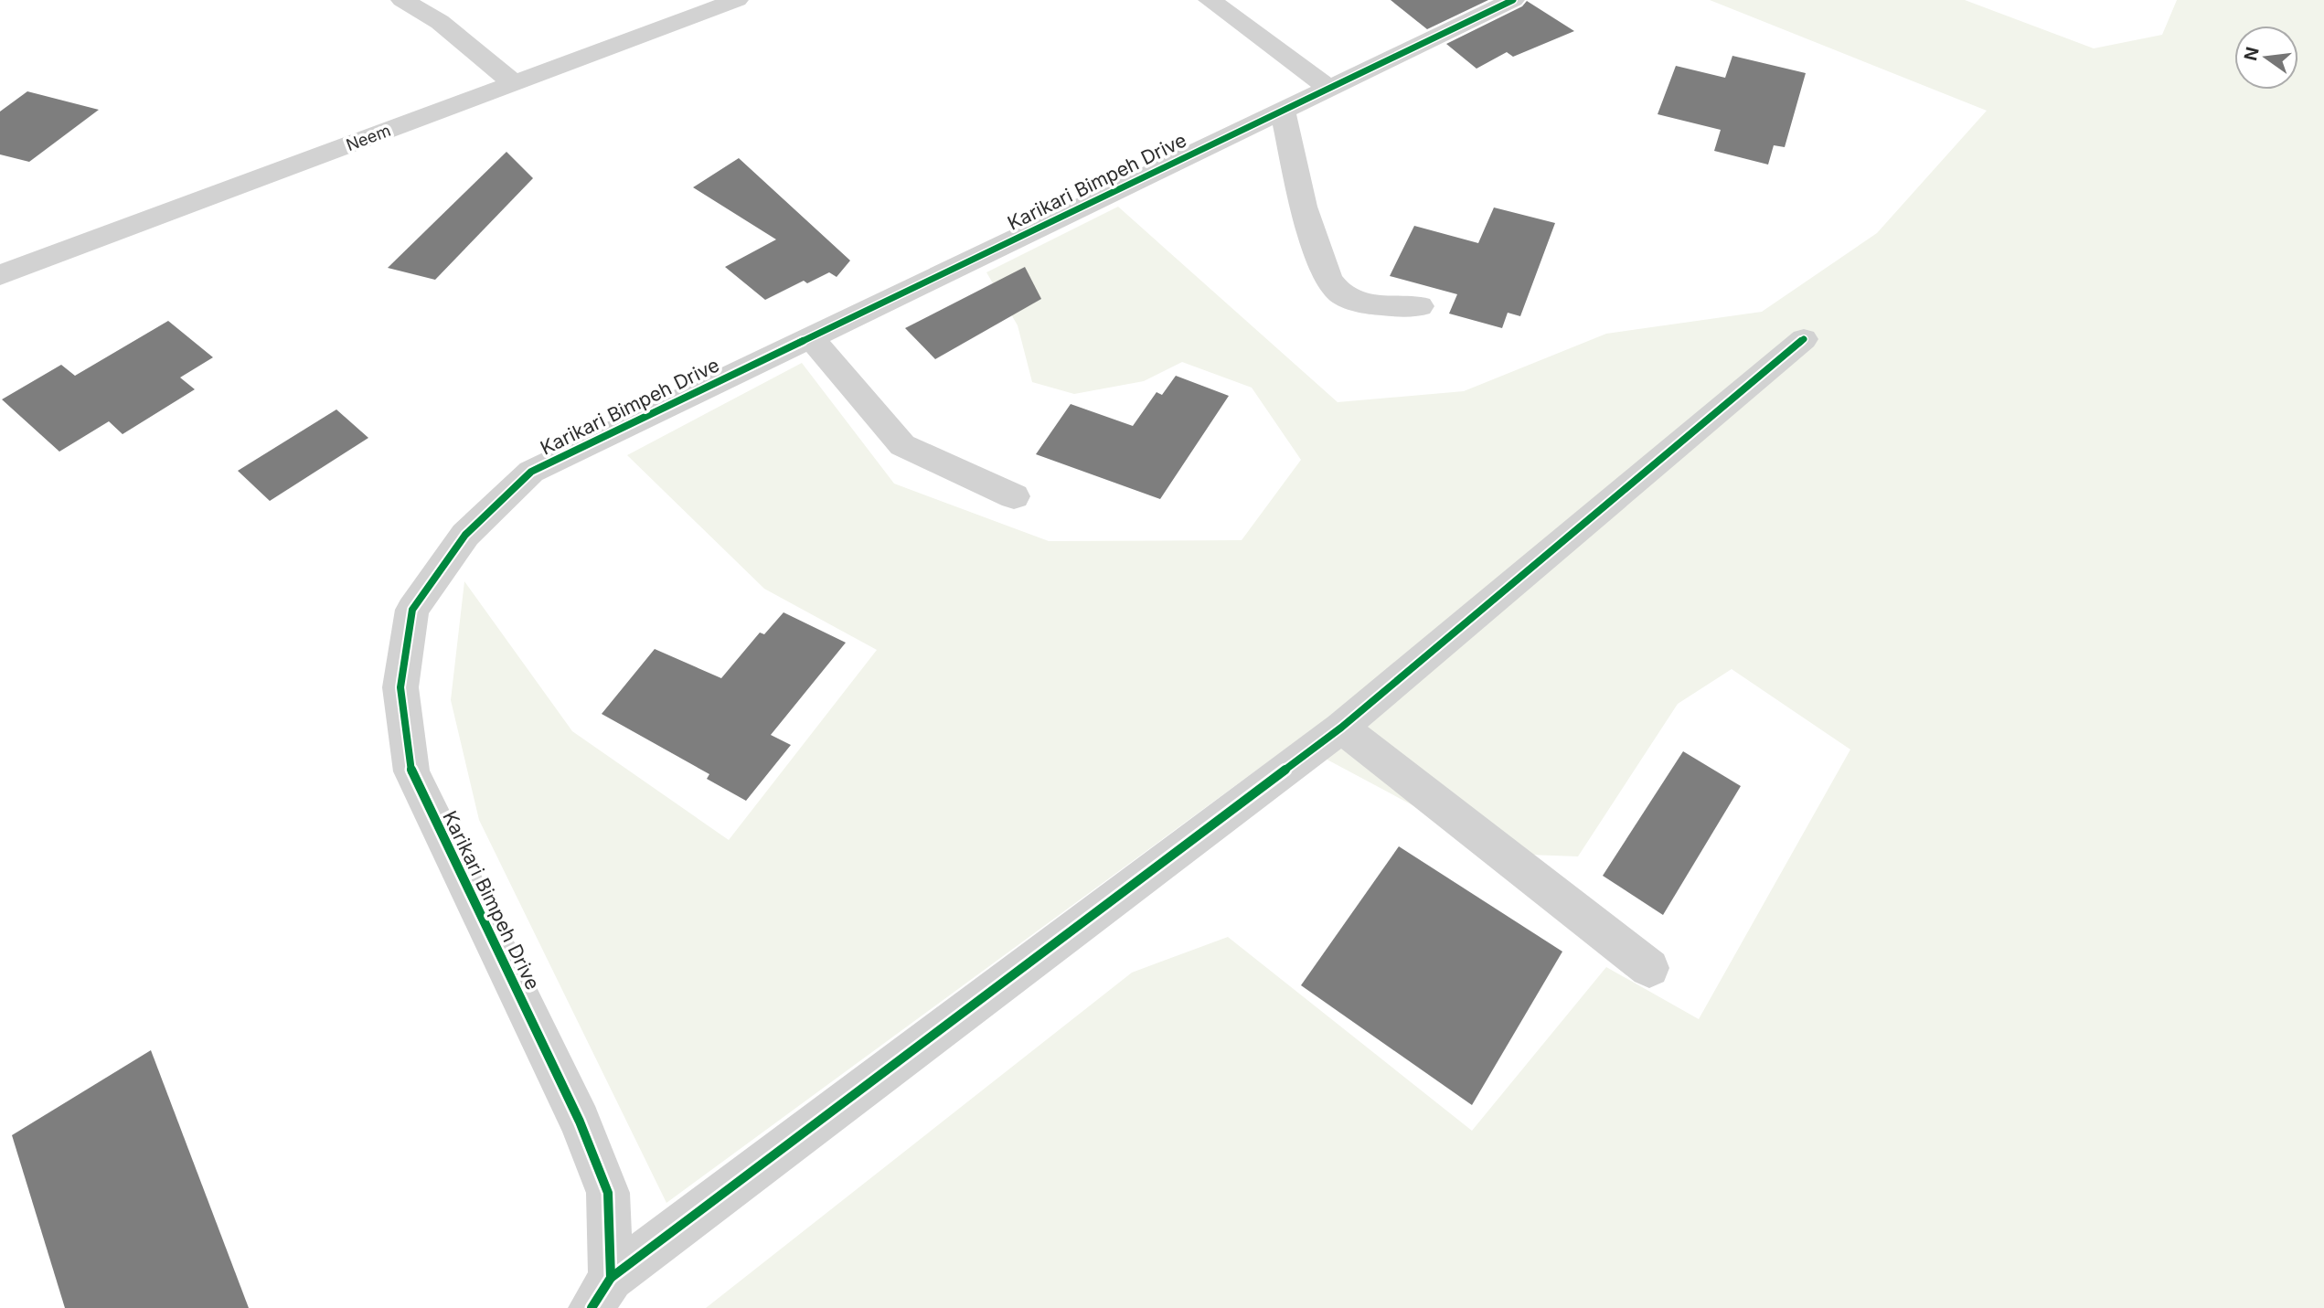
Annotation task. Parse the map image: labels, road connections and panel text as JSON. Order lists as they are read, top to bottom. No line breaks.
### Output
{"streets":{"street":["Neem","Karikari Bimpeh Drive"]},"north":"left"}
